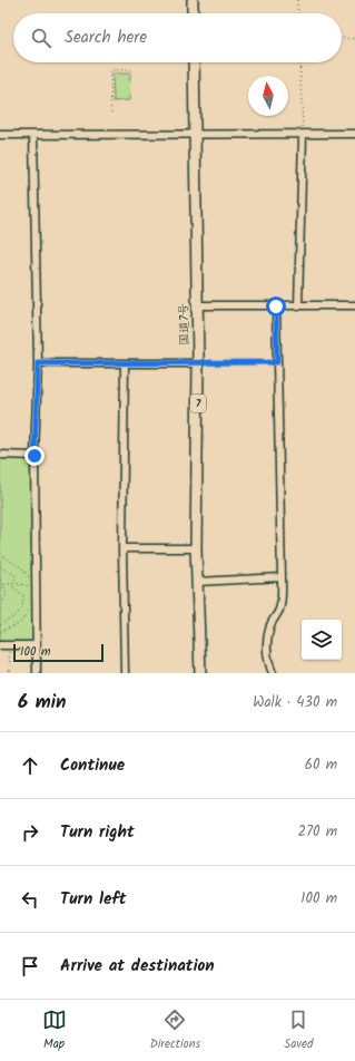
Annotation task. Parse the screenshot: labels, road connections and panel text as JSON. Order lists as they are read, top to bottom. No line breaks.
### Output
{"streets":{"highway":["国道7号","7"]},"scale_bar":"100 m","north":"top","page":{"search":"Search here","scale":"100 m","heading":["6 min","Walk · 430 m"],"list":[["Continue","60 m"],["Turn right","270 m"],["Turn left","100 m"],"Arrive at destination"],"nav":["Map","Directions","Saved"]}}
